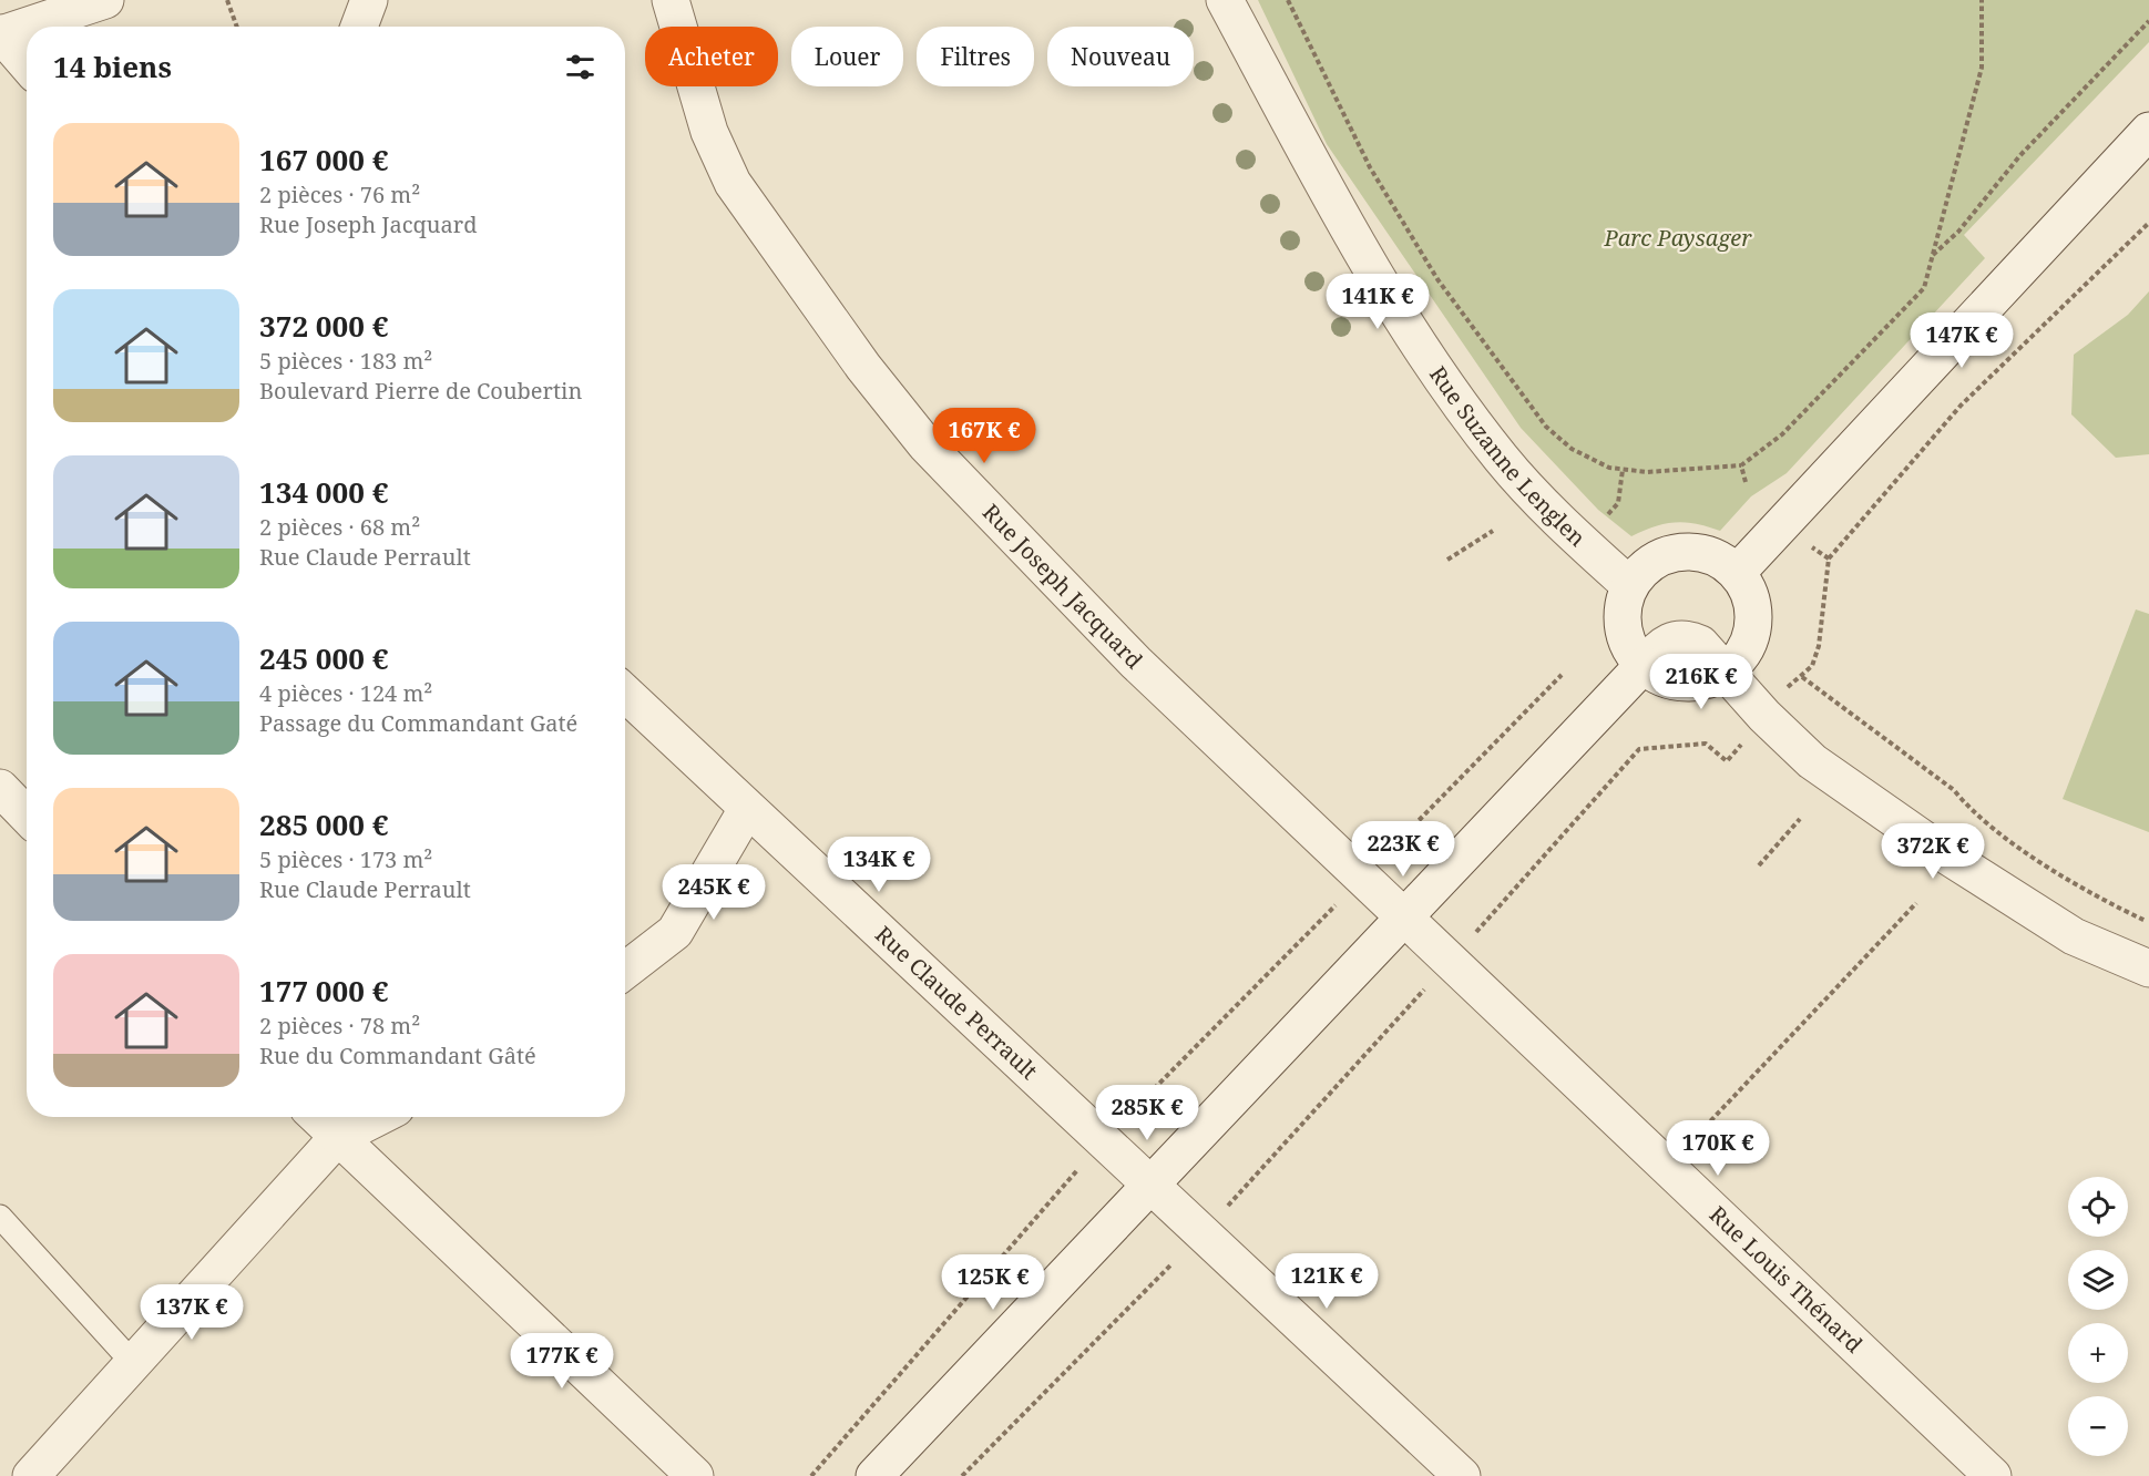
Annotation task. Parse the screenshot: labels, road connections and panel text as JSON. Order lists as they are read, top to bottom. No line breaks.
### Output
{"streets":{"street":["Rue Suzanne Lenglen","Rue Joseph Jacquard","Rue Claude Perrault","Rue Louis Thénard"]},"crossings":[["Rue Joseph Jacquard","Rue Louis Thénard"]],"parks":["Parc Paysager"],"page":{"chip":["Acheter","Louer","Filtres","Nouveau"],"heading":"14 biens","list":[{"name":"167 000 €","note":"2 pièces · 76 m² · Rue Joseph Jacquard"},{"name":"372 000 €","note":"5 pièces · 183 m² · Boulevard Pierre de Coubertin"},{"name":"134 000 €","note":"2 pièces · 68 m² · Rue Claude Perrault"},{"name":"245 000 €","note":"4 pièces · 124 m² · Passage du Commandant Gaté"},{"name":"285 000 €","note":"5 pièces · 173 m² · Rue Claude Perrault"},{"name":"177 000 €","note":"2 pièces · 78 m² · Rue du Commandant Gâté"}],"price":["141K €","147K €","167K €","216K €","223K €","372K €","134K €","245K €","285K €","170K €","121K €","125K €","137K €","177K €"],"map_buttons":["+","−"]}}
